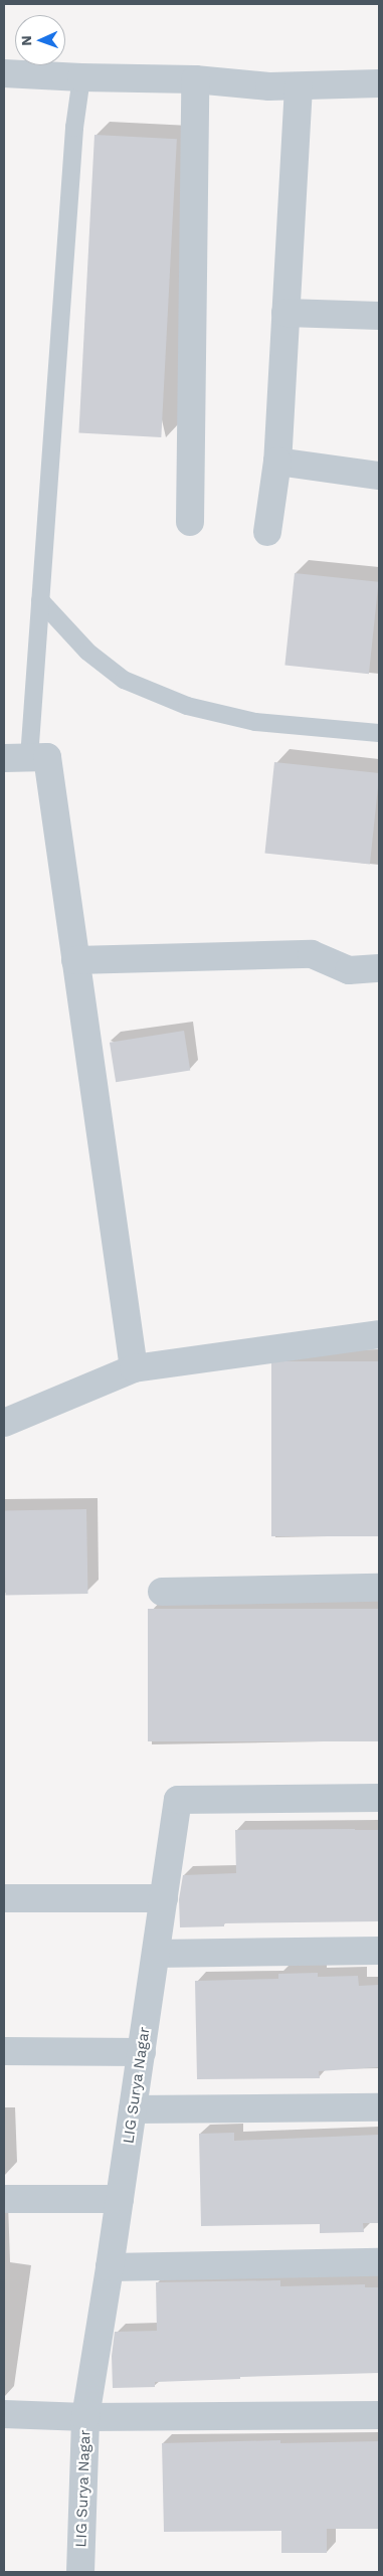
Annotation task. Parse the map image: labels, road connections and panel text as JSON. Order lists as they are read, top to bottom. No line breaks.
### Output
{"streets":{"street":["LIG Surya Nagar"]},"north":"left"}
